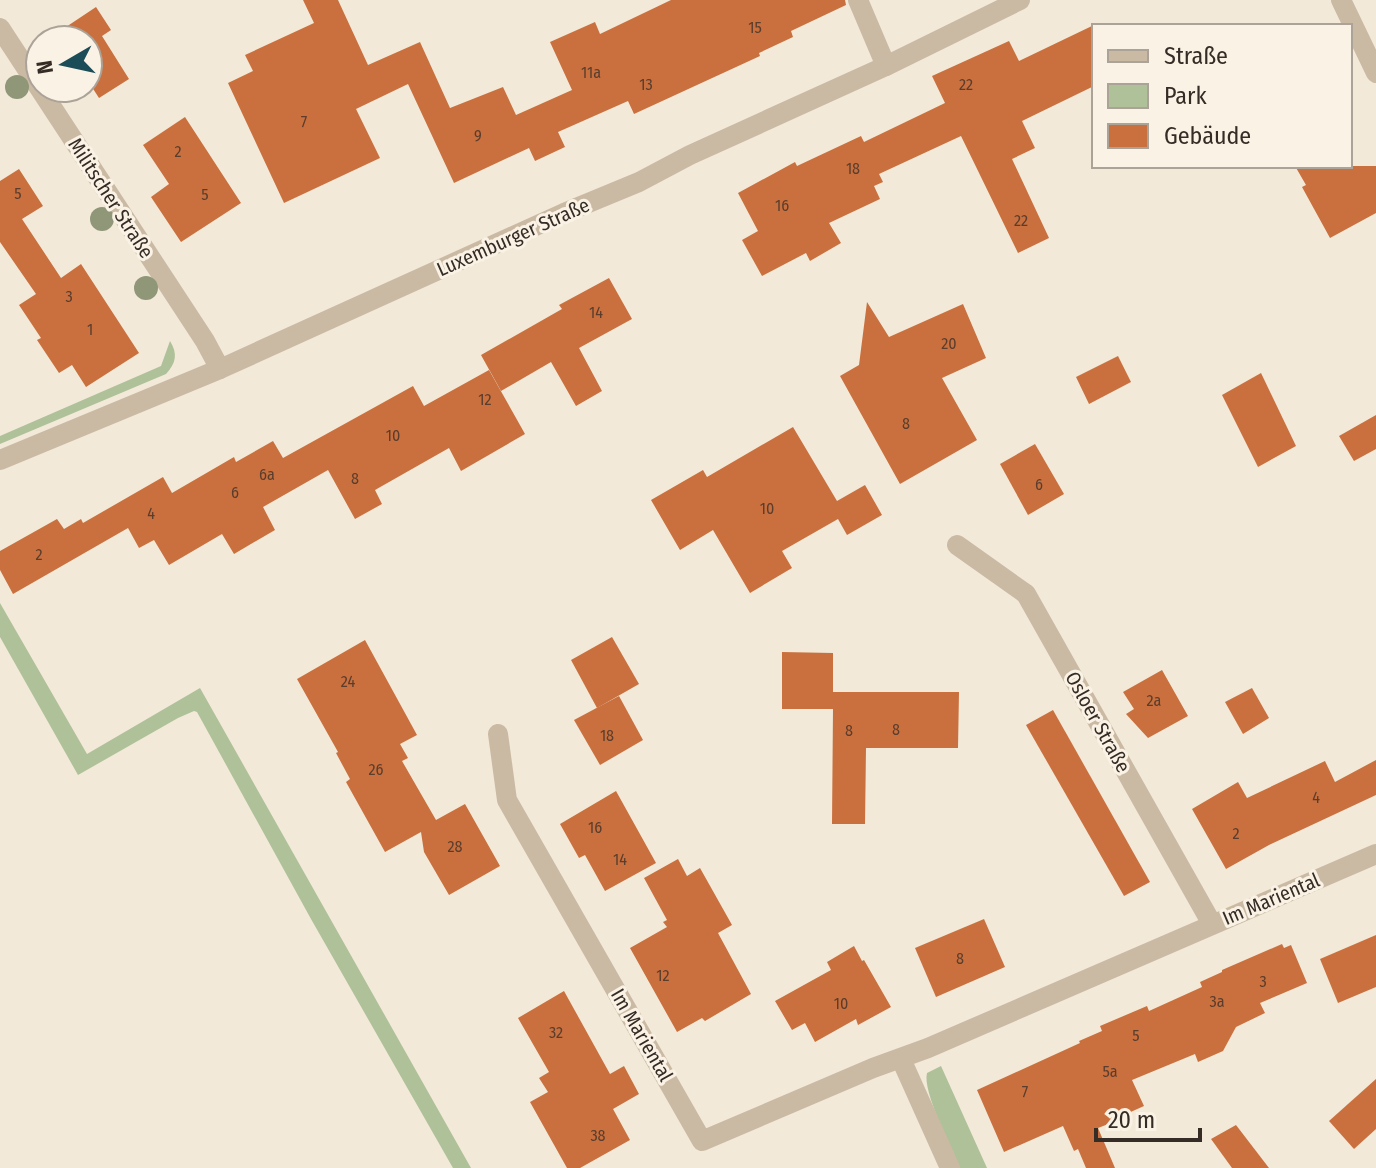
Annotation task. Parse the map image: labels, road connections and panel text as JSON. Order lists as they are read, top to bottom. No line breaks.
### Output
{"streets":{"street":["Militscher Straße","Luxemburger Straße","Osloer Straße","Im Mariental"]},"crossings":[["Militscher Straße","Luxemburger Straße"],["Osloer Straße","Im Mariental"]],"house_numbers":["15","11a","13","22","7","9","2","18","5","5","16","22","3","14","1","20","12","8","10","6a","8","6","6","10","4","2","24","2a","8","8","18","26","4","16","2","28","14","8","12","3","3a","10","32","5","5a","7","38"],"legend":["Straße","Park","Gebäude"],"scale_bar":"20 m","north":"left"}
